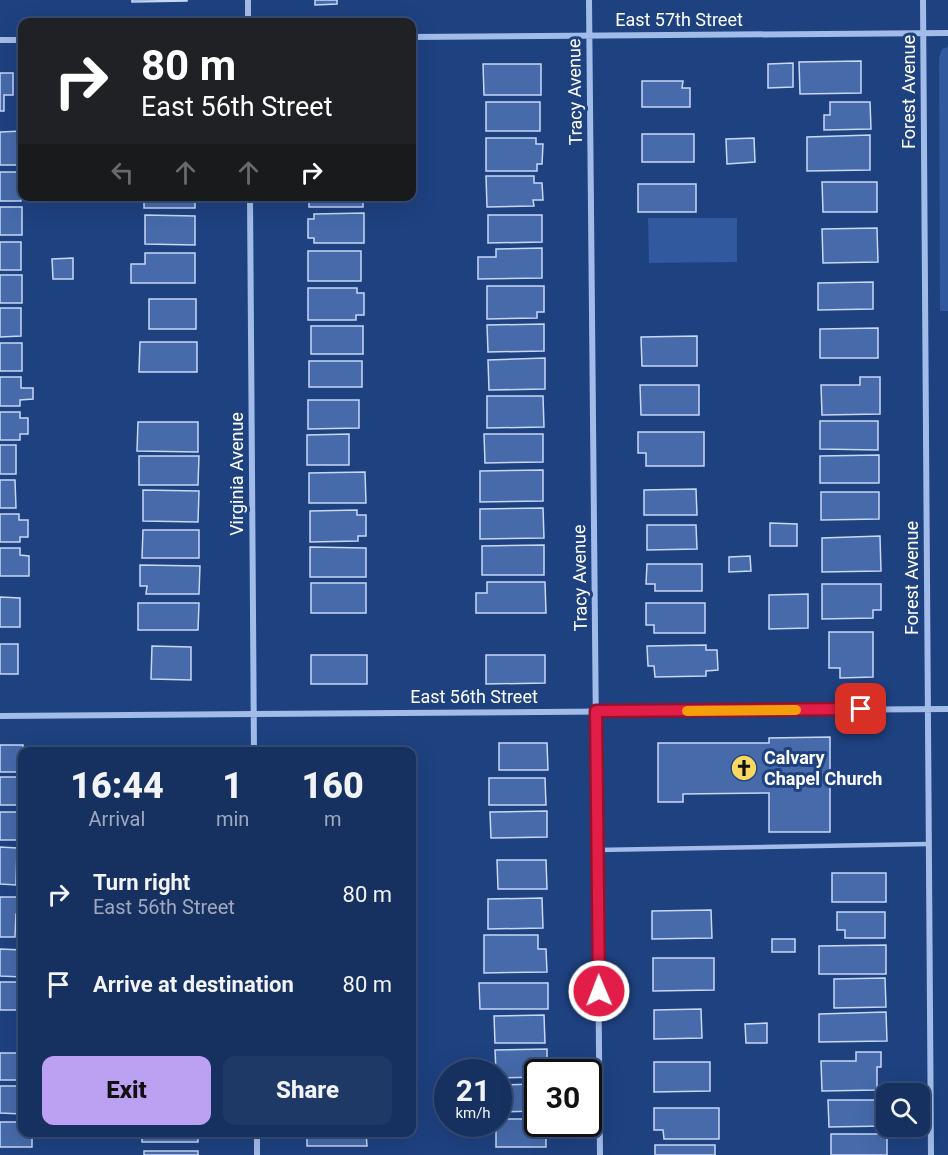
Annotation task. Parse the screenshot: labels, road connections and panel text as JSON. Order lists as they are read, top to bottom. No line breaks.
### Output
{"streets":{"street":["East 57th Street","Tracy Avenue","Forest Avenue","Virginia Avenue","East 56th Street"]},"crossings":[["East 57th Street","Tracy Avenue"],["East 57th Street","Forest Avenue"],["Tracy Avenue","East 56th Street"],["Forest Avenue","East 56th Street"],["Virginia Avenue","East 56th Street"]],"places":{"church":["Calvary Chapel Church"]},"page":{"turn":["80 m","East 56th Street"],"eta":["16:44","Arrival","1","min","160","m"],"list":[{"name":"Turn right","note":"East 56th Street","value":"80 m"},{"name":"Arrive at destination","value":"80 m"}],"buttons":["Exit","Share"],"speed":"21 km/h","limit":"30"}}
